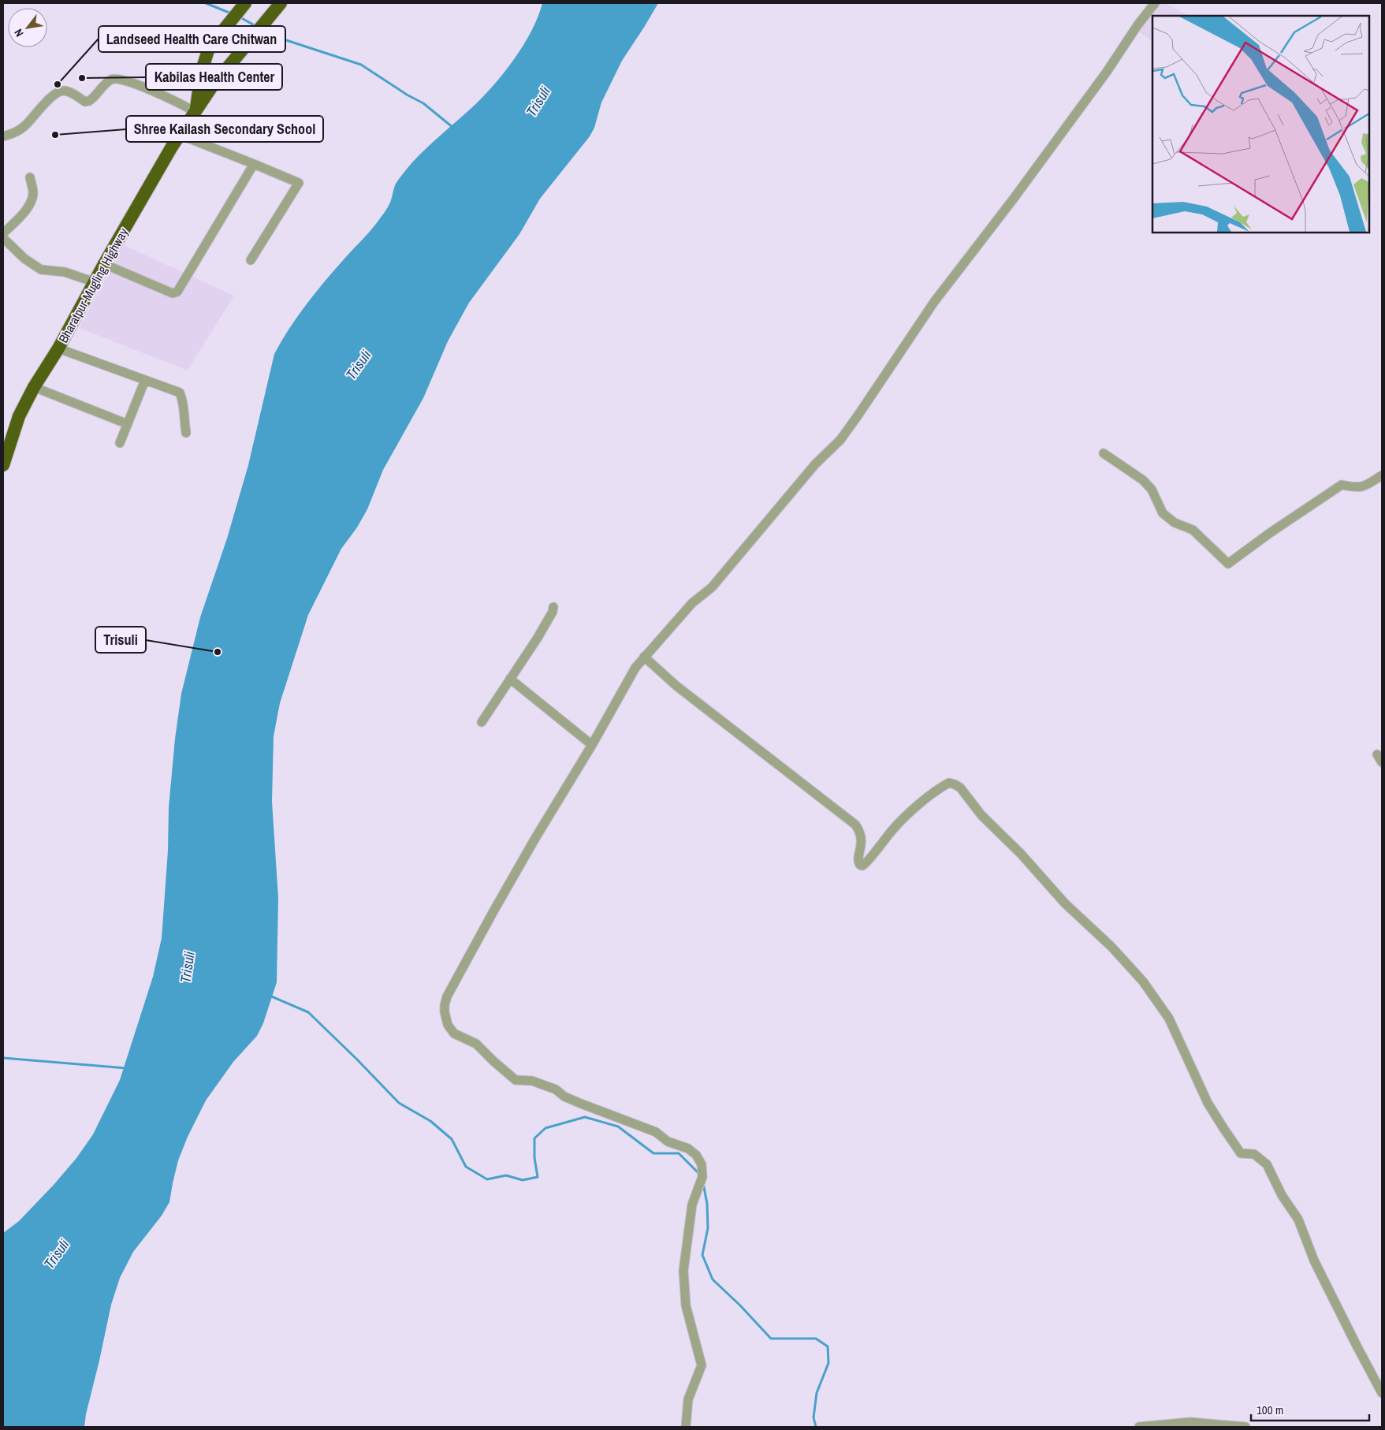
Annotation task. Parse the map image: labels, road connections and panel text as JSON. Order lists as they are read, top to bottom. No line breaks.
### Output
{"streets":{"highway":["Bharatpur-Mugling Highway"]},"water":["Trisuli"],"places":["Kabilas Health Center","Landseed Health Care Chitwan","Shree Kailash Secondary School","Trisuli"],"scale_bar":"100 m","north":"bottom left"}
